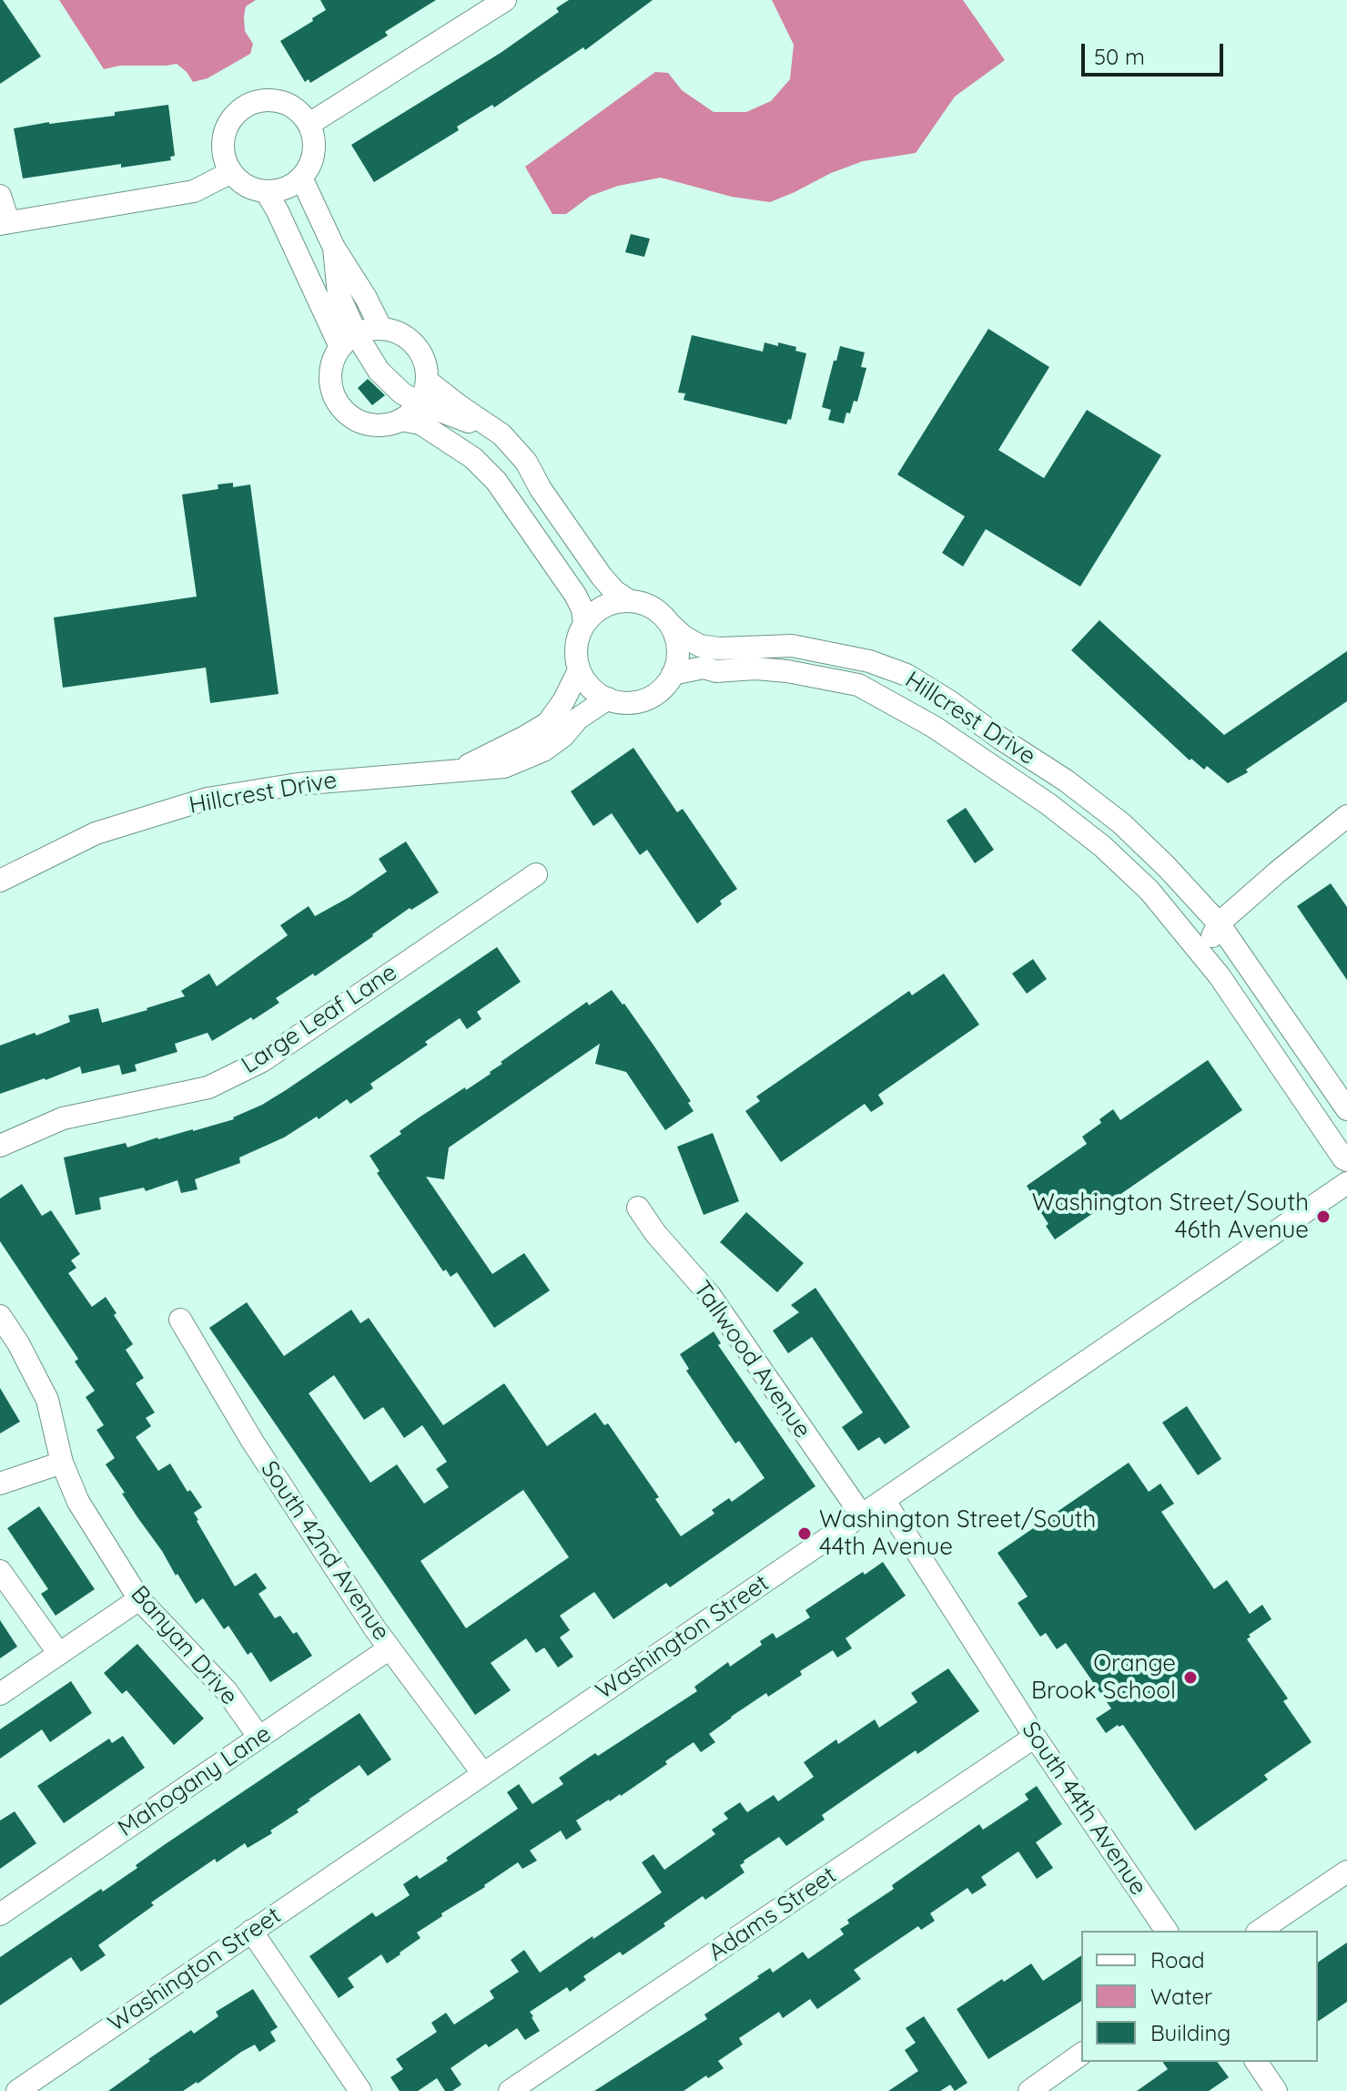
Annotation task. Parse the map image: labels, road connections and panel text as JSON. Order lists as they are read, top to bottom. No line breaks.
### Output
{"streets":{"street":["Hillcrest Drive","Large Leaf Lane","Tallwood Avenue","South 42nd Avenue","Washington Street","Banyan Drive","Mahogany Lane","South 44th Avenue","Adams Street"]},"crossings":[["Tallwood Avenue","Washington Street"],["South 42nd Avenue","Washington Street"],["South 42nd Avenue","Mahogany Lane"],["Washington Street","South 44th Avenue"],["Banyan Drive","Mahogany Lane"],["South 44th Avenue","Adams Street"]],"places":["Washington Street/South 46th Avenue","Washington Street/South 44th Avenue","Orange Brook School"],"legend":["Road","Water","Building"],"scale_bar":"50 m"}
